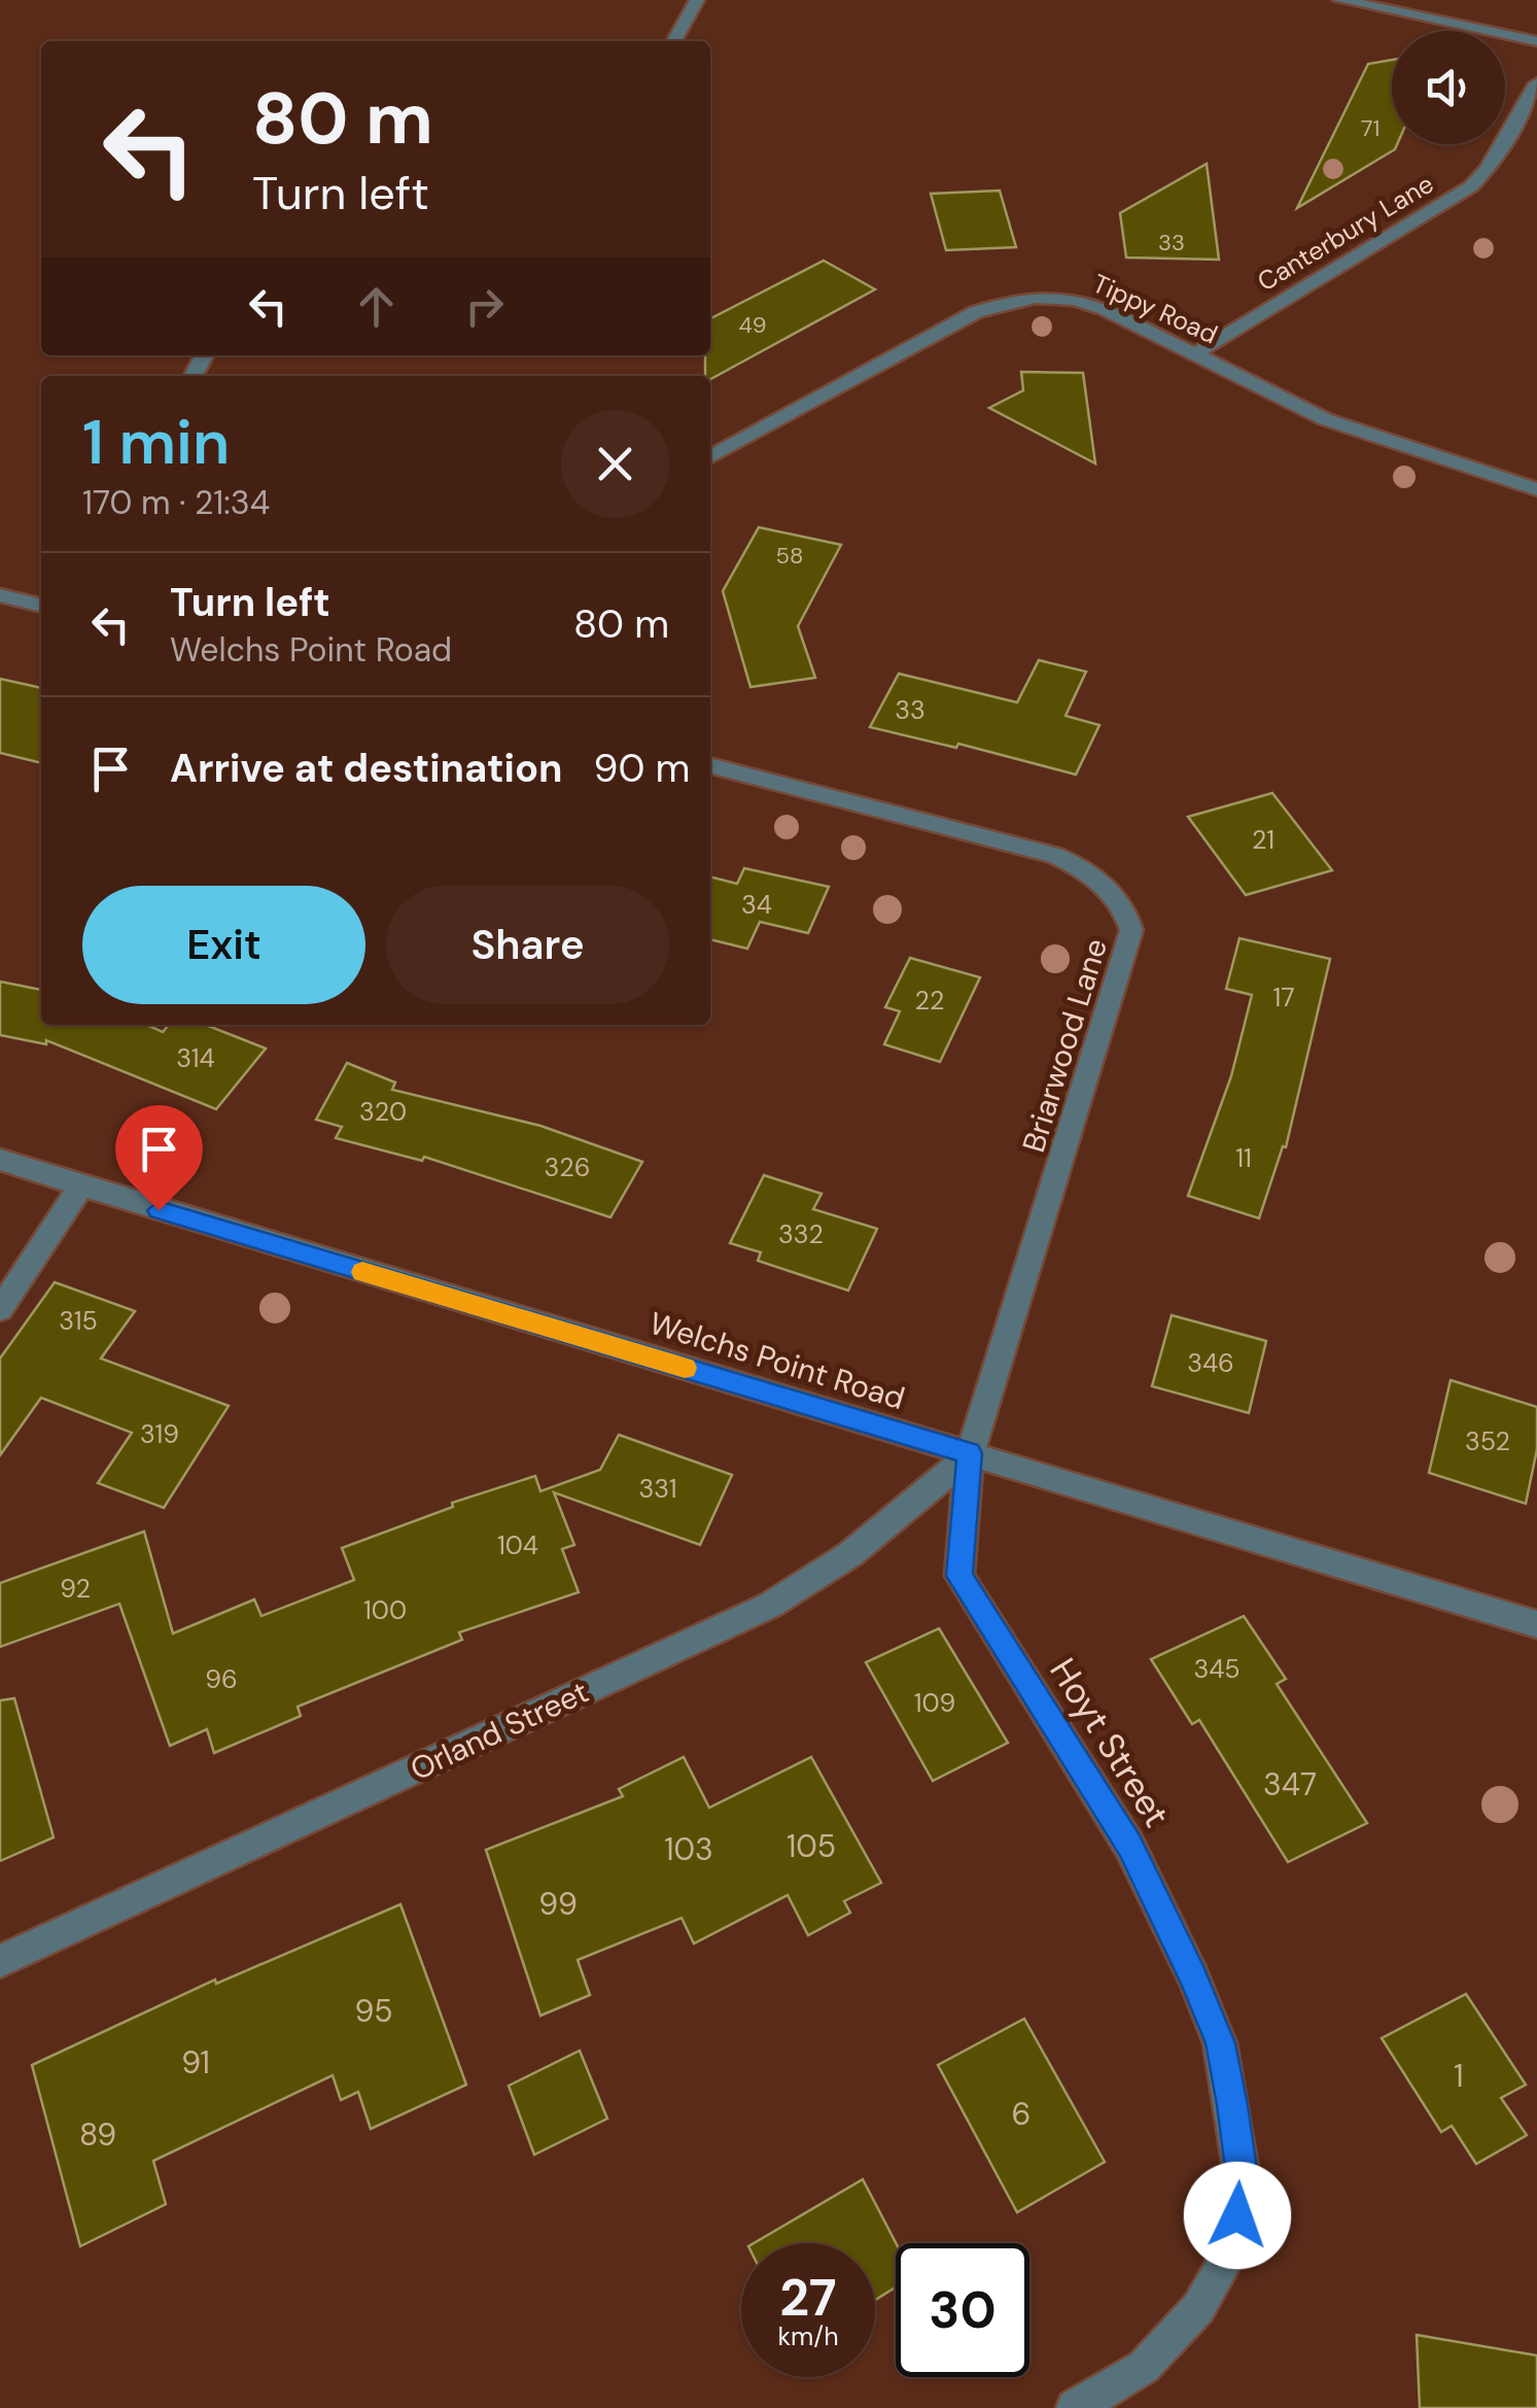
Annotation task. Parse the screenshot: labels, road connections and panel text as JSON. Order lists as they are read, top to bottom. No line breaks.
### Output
{"streets":{"street":["Canterbury Lane","Tippy Road","Briarwood Lane","Welchs Point Road","Orland Street","Hoyt Street"]},"crossings":[["Canterbury Lane","Tippy Road"],["Briarwood Lane","Welchs Point Road"],["Briarwood Lane","Orland Street"],["Briarwood Lane","Hoyt Street"],["Welchs Point Road","Orland Street"],["Welchs Point Road","Hoyt Street"],["Orland Street","Hoyt Street"]],"house_numbers":["71","33","49","58","33","21","34","17","22","314","320","11","326","332","315","346","319","352","331","104","92","100","345","96","109","347","105","103","99","95","91","1","6","89"],"page":{"turn":["80 m","Turn left"],"heading":["1 min","170 m · 21:34"],"list":[{"name":"Turn left","note":"Welchs Point Road","value":"80 m"},{"name":"Arrive at destination","value":"90 m"}],"buttons":["Exit","Share"],"speed":"27 km/h","limit":"30"}}
